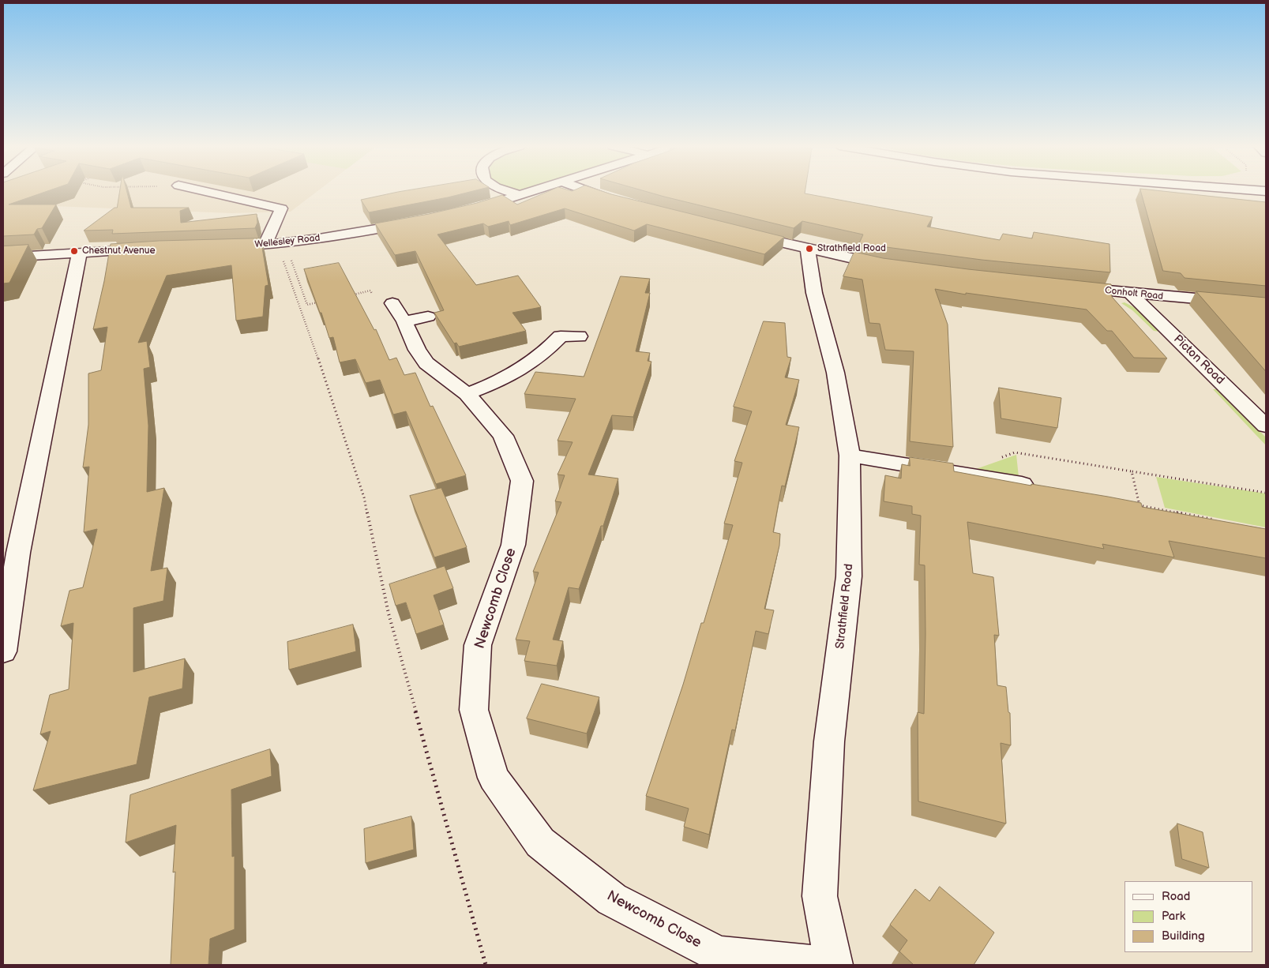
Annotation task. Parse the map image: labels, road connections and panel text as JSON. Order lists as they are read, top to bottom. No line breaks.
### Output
{"streets":{"main road":["Wellesley Road","Conholt Road","Picton Road","Newcomb Close","Strathfield Road"]},"crossings":[["Conholt Road","Picton Road"]],"places":["Strathfield Road","Chestnut Avenue"],"legend":["Road","Park","Building"]}
